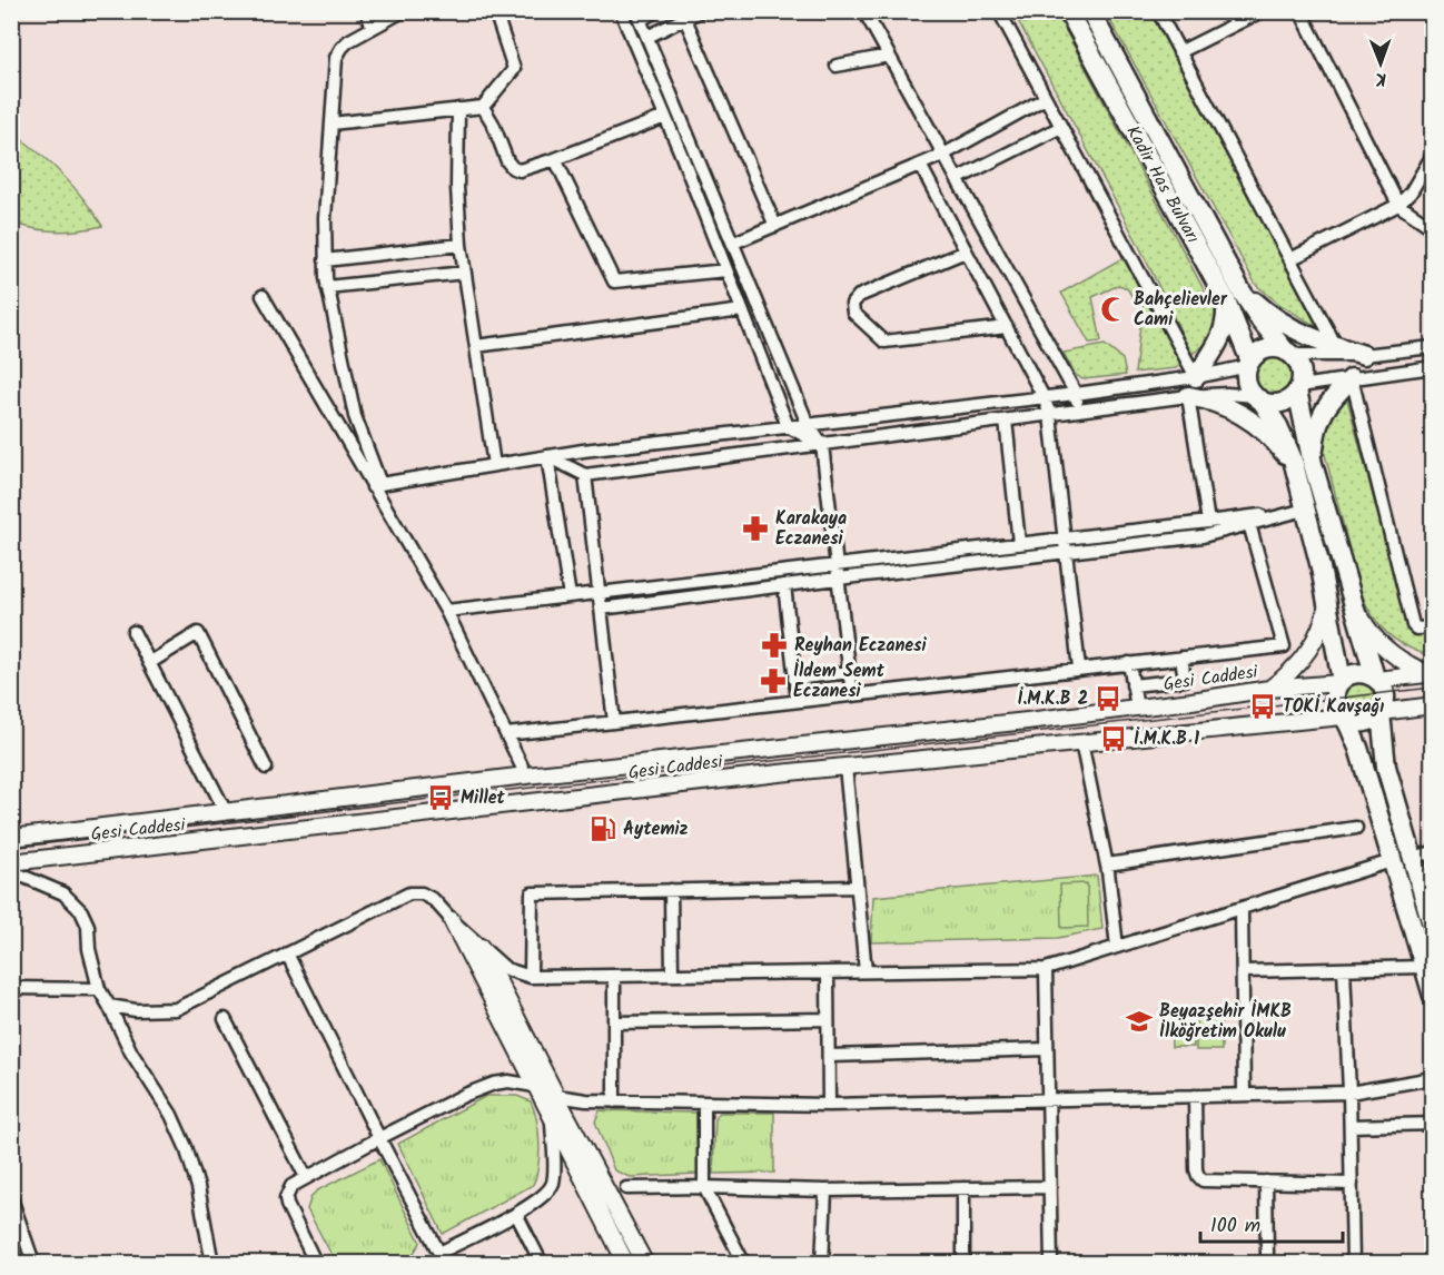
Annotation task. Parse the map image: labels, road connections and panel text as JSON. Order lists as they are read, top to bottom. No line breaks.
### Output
{"streets":{"highway":["Kadir Has Bulvarı"],"main road":["Gesi Caddesi"]},"places":{"mosque":["Bahçelievler Cami"],"pharmacy":["Karakaya Eczanesi","Reyhan Eczanesi","İldem Semt Eczanesi"],"bus stop":["İ.M.K.B 2","TOKİ Kavşağı","İ.M.K.B 1","Millet"],"fuel station":["Aytemiz"],"school or university":["Beyazşehir İMKB İlköğretim Okulu"]},"scale_bar":"100 m","north":"bottom"}
